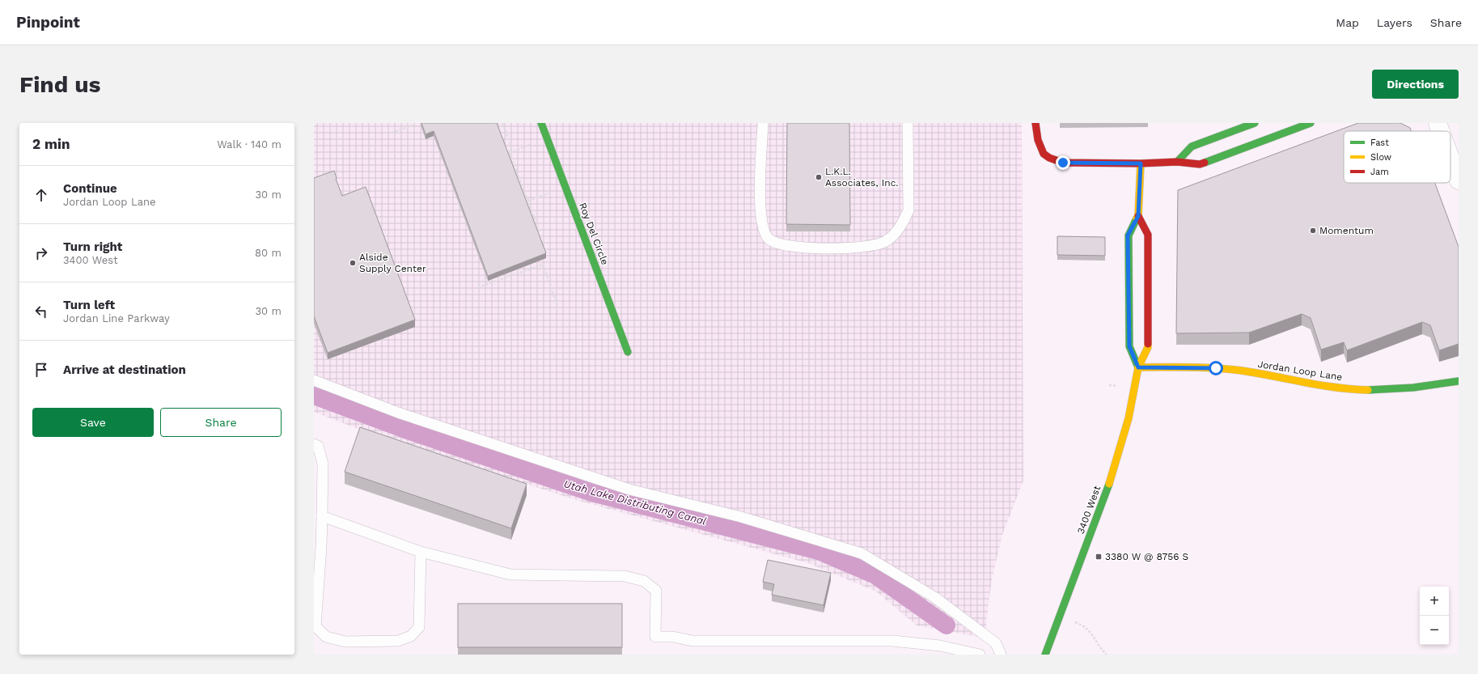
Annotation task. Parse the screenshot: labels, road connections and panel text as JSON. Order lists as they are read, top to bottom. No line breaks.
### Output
{"streets":{"street":["Roy Del Circle","Jordan Loop Lane","3400 West"]},"crossings":[["Jordan Loop Lane","3400 West"]],"water":["Utah Lake Distributing Canal"],"places":{"other":["L.K.L. Associates, Inc.","Momentum","Alside Supply Center"],"transit":["3380 W @ 8756 S"]},"legend":["Fast","Slow","Jam"],"page":{"header":"Pinpoint","nav":["Map","Layers","Share"],"buttons":["Directions",["Save","Share"]],"title":"Find us","heading":["2 min","Walk · 140 m"],"list":[["Continue","Jordan Loop Lane","30 m"],["Turn right","3400 West","80 m"],["Turn left","Jordan Line Parkway","30 m"],"Arrive at destination"],"map_buttons":["+","−"]}}
